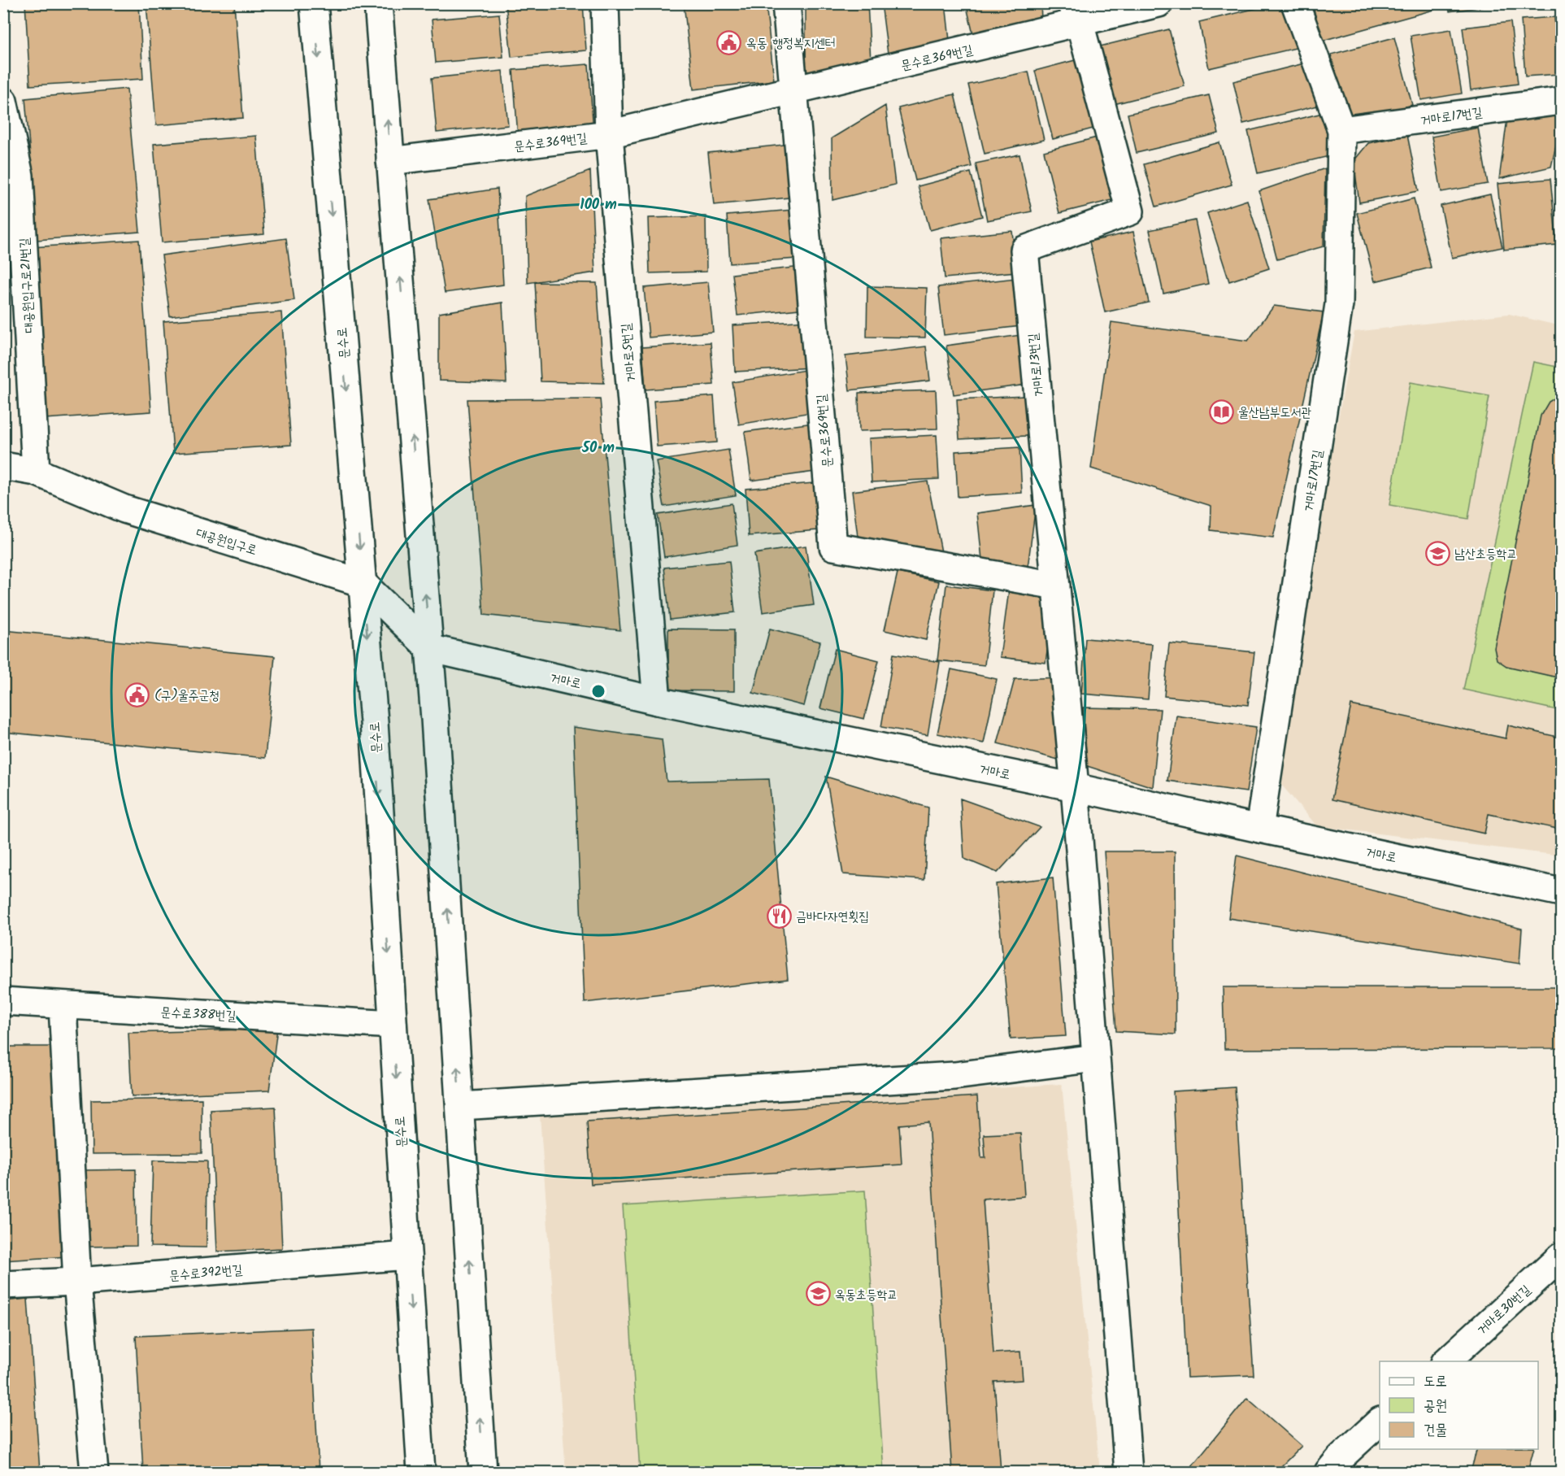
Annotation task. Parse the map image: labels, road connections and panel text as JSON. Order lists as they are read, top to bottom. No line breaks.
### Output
{"streets":{"street":["문수로369번길","거마로17번길","대공원입구로21번길","문수로","거마로5번길","거마로13번길","대공원입구로","거마로","문수로388번길","문수로392번길","거마로30번길"]},"crossings":[["문수로369번길","거마로5번길"],["문수로369번길","거마로13번길"],["거마로17번길","거마로"],["대공원입구로21번길","대공원입구로"],["문수로","대공원입구로"],["문수로","문수로388번길"],["문수로","문수로392번길"],["거마로5번길","거마로"],["거마로13번길","거마로"],["대공원입구로","거마로"]],"places":{"public building":["옥동 행정복지센터","(구)울주군청"],"library":["울산남부도서관"],"school or university":["남산초등학교","옥동초등학교"],"restaurant":["금바다자연횟집"]},"legend":["도로","공원","건물"],"rings":["100 m","50 m"]}
